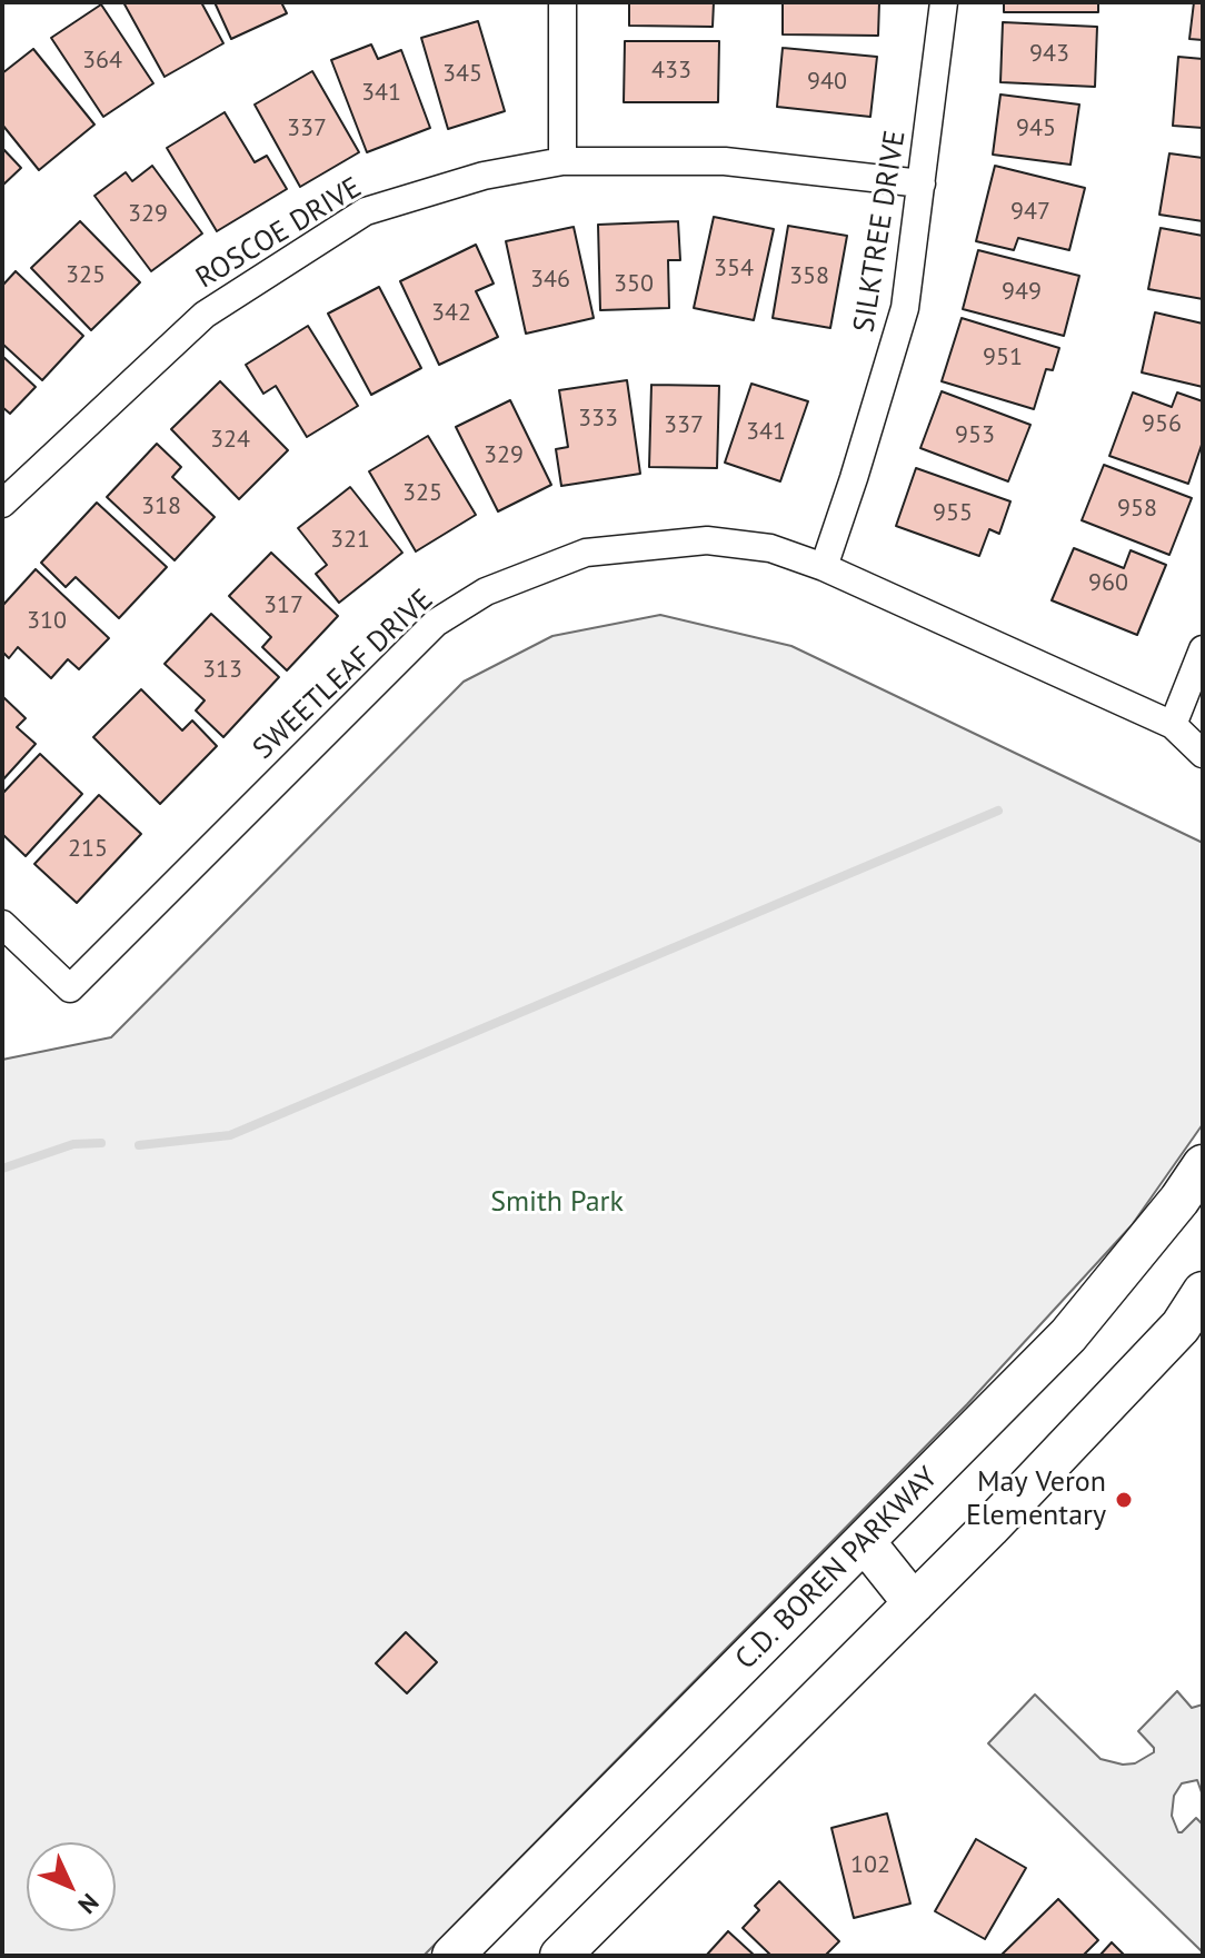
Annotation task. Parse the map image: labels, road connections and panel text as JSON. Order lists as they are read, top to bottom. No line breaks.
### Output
{"streets":{"street":["SILKTREE DRIVE","ROSCOE DRIVE","SWEETLEAF DRIVE","C.D. BOREN PARKWAY"]},"crossings":[["SILKTREE DRIVE","ROSCOE DRIVE"],["SILKTREE DRIVE","SWEETLEAF DRIVE"]],"parks":["Smith Park"],"places":["May Veron Elementary"],"house_numbers":["943","364","433","345","940","341","337","945","947","329","354","325","358","346","350","949","342","951","333","956","337","341","953","324","329","325","318","958","955","321","960","317","310","313","215","102"],"north":"bottom right"}
